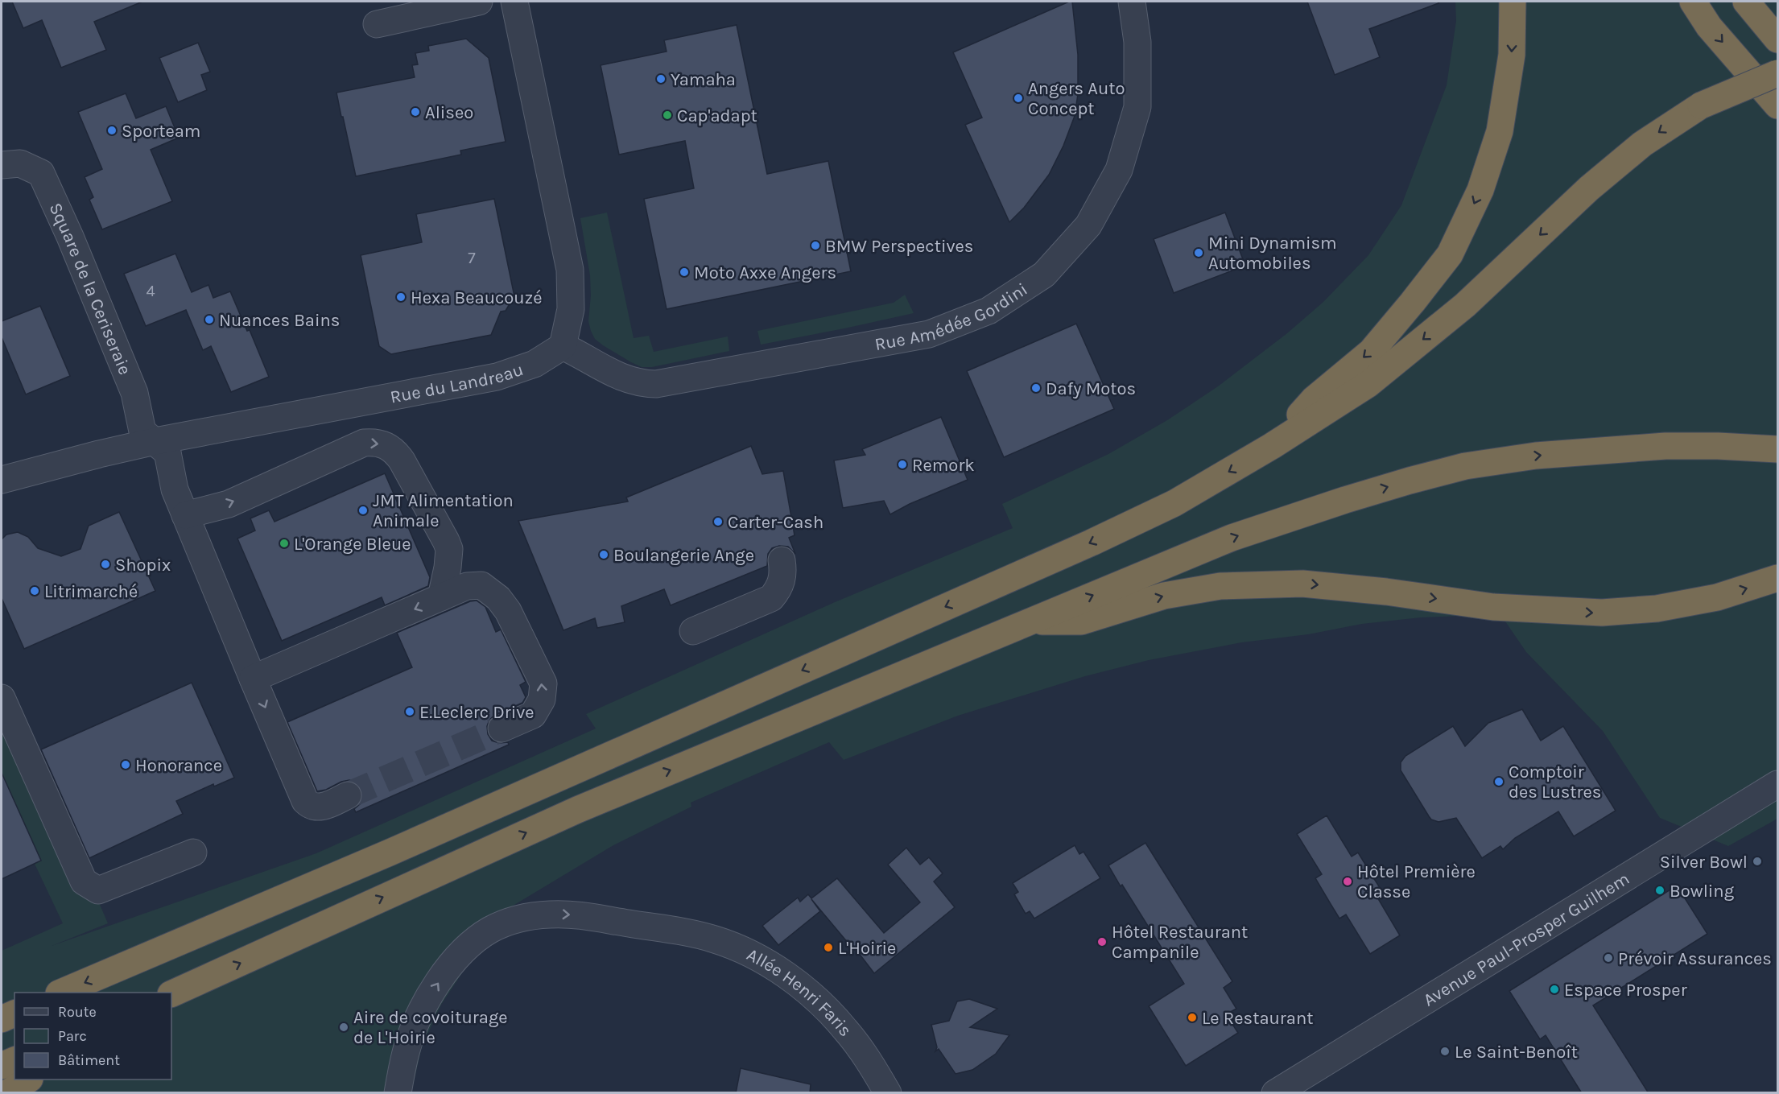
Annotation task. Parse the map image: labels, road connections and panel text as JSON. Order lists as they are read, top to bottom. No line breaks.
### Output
{"streets":{"street":["Square de la Ceriseraie","Rue Amédée Gordini","Rue du Landreau","Avenue Paul-Prosper Guilhem","Allée Henri Faris"]},"crossings":[["Square de la Ceriseraie","Rue du Landreau"],["Rue Amédée Gordini","Rue du Landreau"]],"places":["Yamaha","Angers Auto Concept","Aliseo","Cap'adapt","Sporteam","BMW Perspectives","Mini Dynamism Automobiles","Moto Axxe Angers","Hexa Beaucouzé","Nuances Bains","Dafy Motos","Remork","JMT Alimentation Animale","Carter-Cash","L'Orange Bleue","Boulangerie Ange","Shopix","Litrimarché","E.Leclerc Drive","Honorance","Comptoir des Lustres","Silver Bowl","Hôtel Première Classe","Bowling","Hôtel Restaurant Campanile","L'Hoirie","Prévoir Assurances","Espace Prosper","Le Restaurant","Aire de covoiturage de L'Hoirie","Le Saint-Benoît"],"house_numbers":["7","4"],"legend":["Route","Parc","Bâtiment"]}
